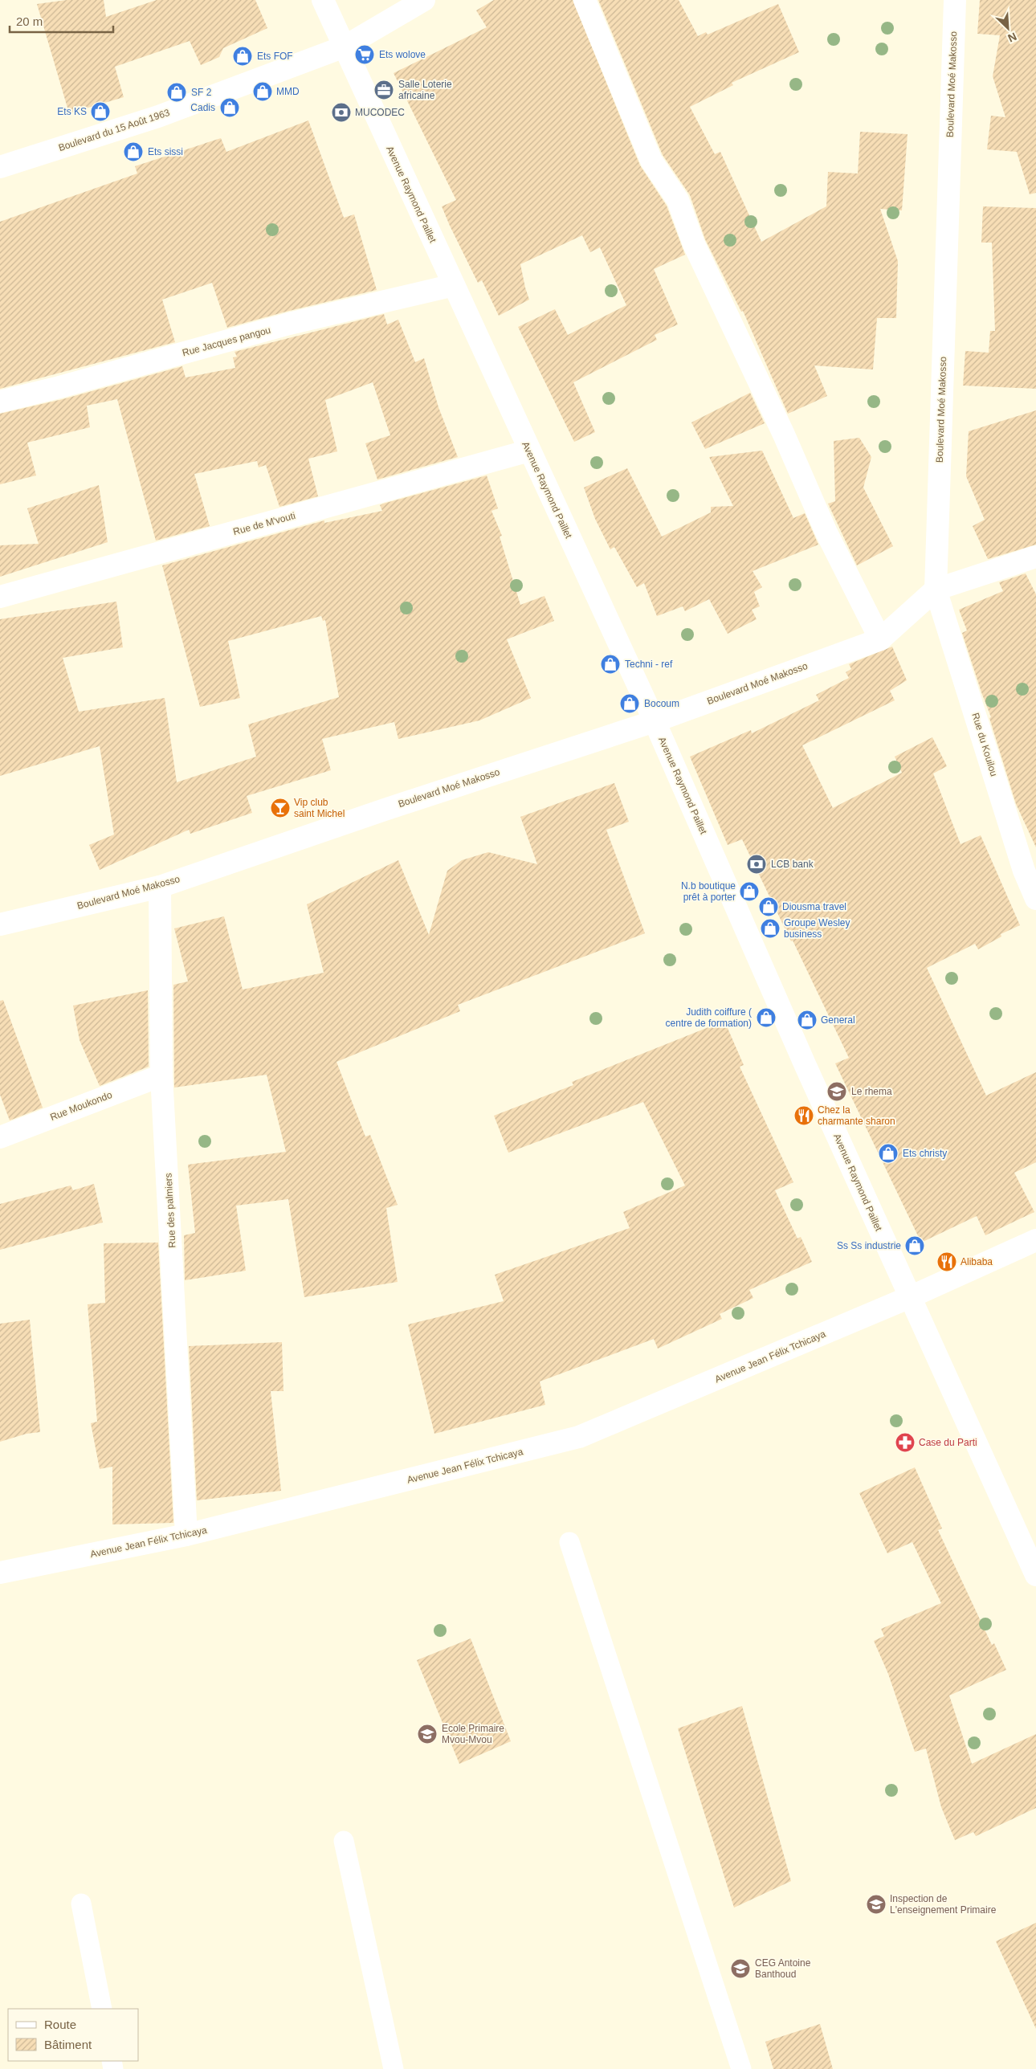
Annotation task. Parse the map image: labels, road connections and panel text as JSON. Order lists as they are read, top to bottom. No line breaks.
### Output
{"streets":{"street":["Boulevard Moé Makosso","Boulevard du 15 Août 1963","Avenue Raymond Paillet","Rue Jacques pangou","Rue de M'vouti","Rue du Kouilou","Rue Moukondo","Rue des palmiers","Avenue Jean Félix Tchicaya"]},"crossings":[["Boulevard Moé Makosso","Avenue Raymond Paillet"],["Boulevard Moé Makosso","Rue du Kouilou"],["Boulevard Moé Makosso","Rue des palmiers"],["Boulevard du 15 Août 1963","Avenue Raymond Paillet"],["Avenue Raymond Paillet","Rue Jacques pangou"],["Avenue Raymond Paillet","Rue de M'vouti"],["Avenue Raymond Paillet","Avenue Jean Félix Tchicaya"],["Rue Moukondo","Rue des palmiers"],["Rue des palmiers","Avenue Jean Félix Tchicaya"]],"places":{"supermarket":["Ets wolove"],"shop":["Ets FOF","MMD","SF 2","Cadis","Ets KS","Ets sissi","Techni - ref","Bocoum","N.b boutique prêt à porter","Diousma travel","Groupe Wesley business","Judith coiffure ( centre de formation)","General","Ets christy","Ss Ss industrie"],"office":["Salle Loterie africaine"],"bank":["MUCODEC","LCB bank"],"bar":["Vip club saint Michel"],"school or university":["Le rhema","Ecole Primaire Mvou-Mvou","Inspection de L'enseignement Primaire","CEG Antoine Banthoud"],"restaurant":["Chez la charmante sharon","Alibaba"],"pharmacy":["Case du Parti"]},"legend":["Route","Bâtiment"],"scale_bar":"20 m","north":"bottom right"}
